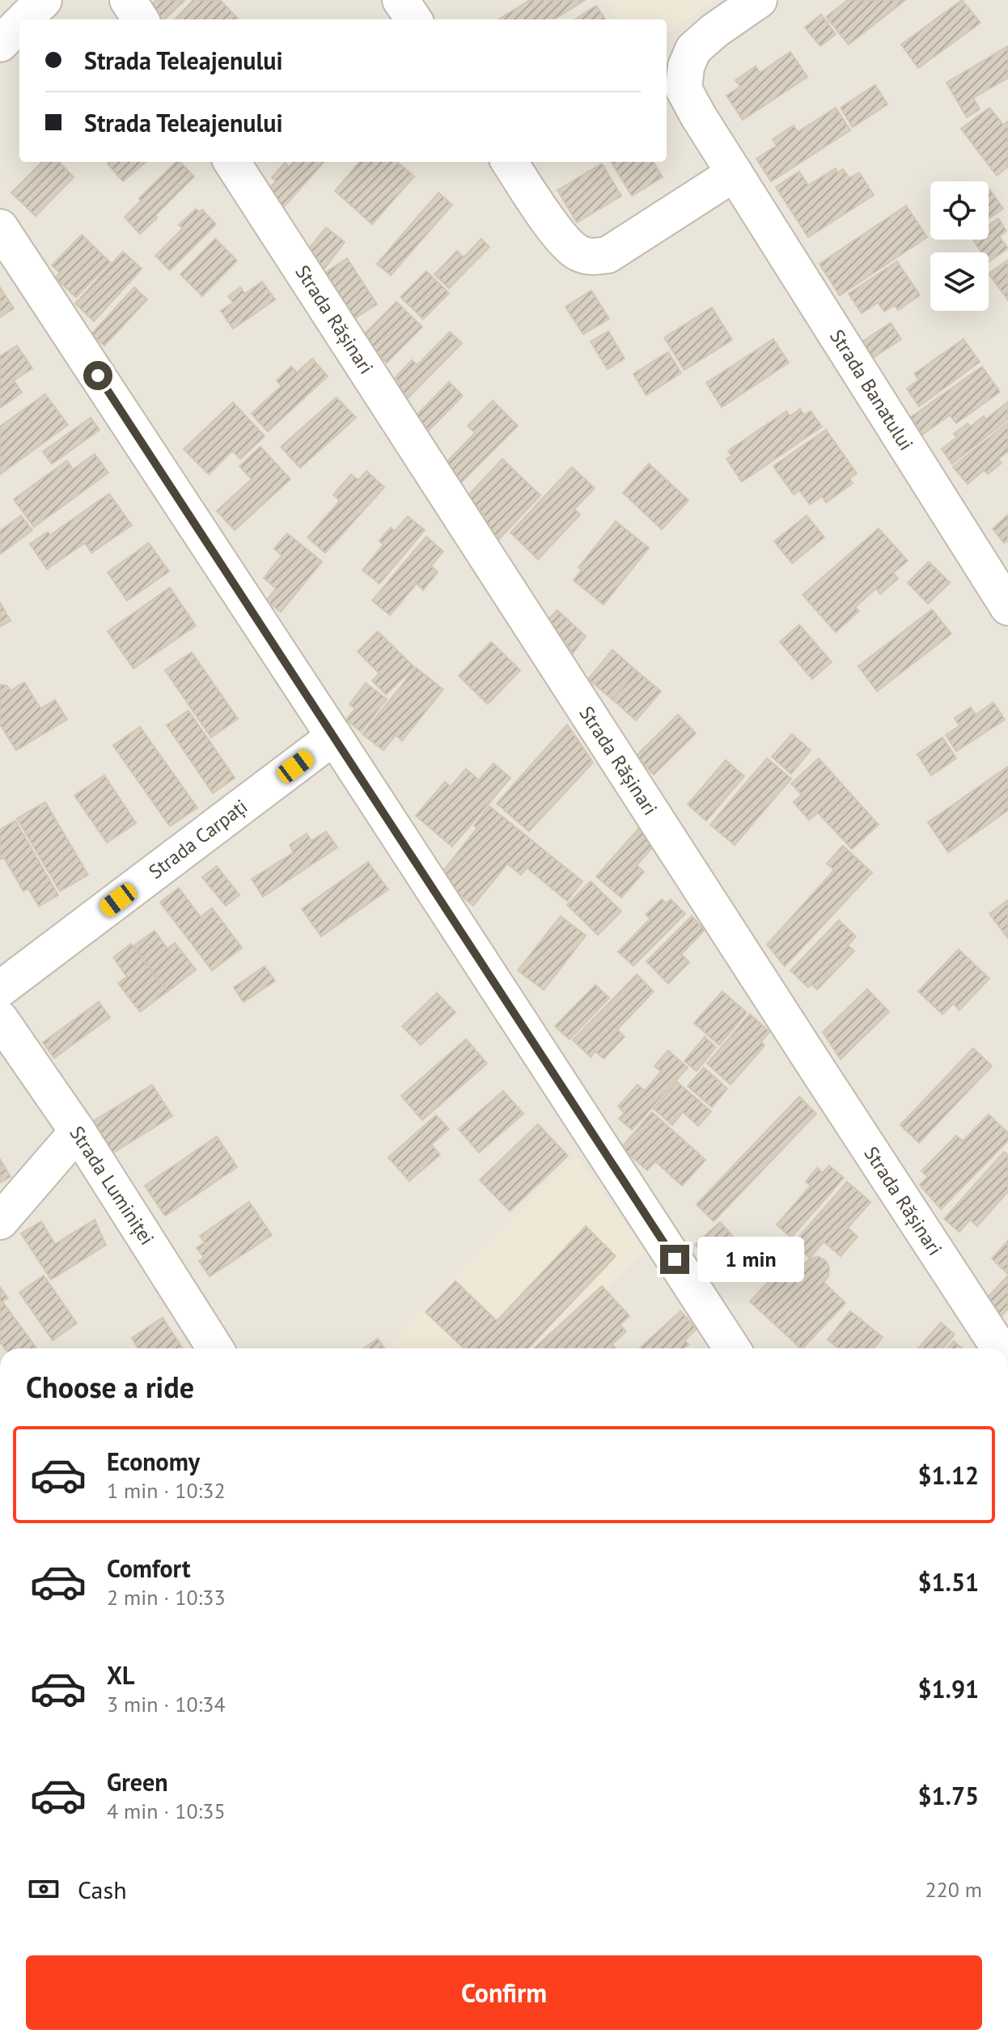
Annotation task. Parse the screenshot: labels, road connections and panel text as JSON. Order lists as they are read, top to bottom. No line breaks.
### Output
{"streets":{"street":["Strada Rășinari","Strada Banatului","Strada Carpați","Strada Luminiței"]},"page":{"banner":["Strada Teleajenului","Strada Teleajenului"],"bubble":"1 min","heading":"Choose a ride","list":[{"name":"Economy","note":"1 min · 10:32","value":"$1.12"},{"name":"Comfort","note":"2 min · 10:33","value":"$1.51"},{"name":"XL","note":"3 min · 10:34","value":"$1.91"},{"name":"Green","note":"4 min · 10:35","value":"$1.75"}],"pay":["Cash","220 m"],"buttons":"Confirm"}}
